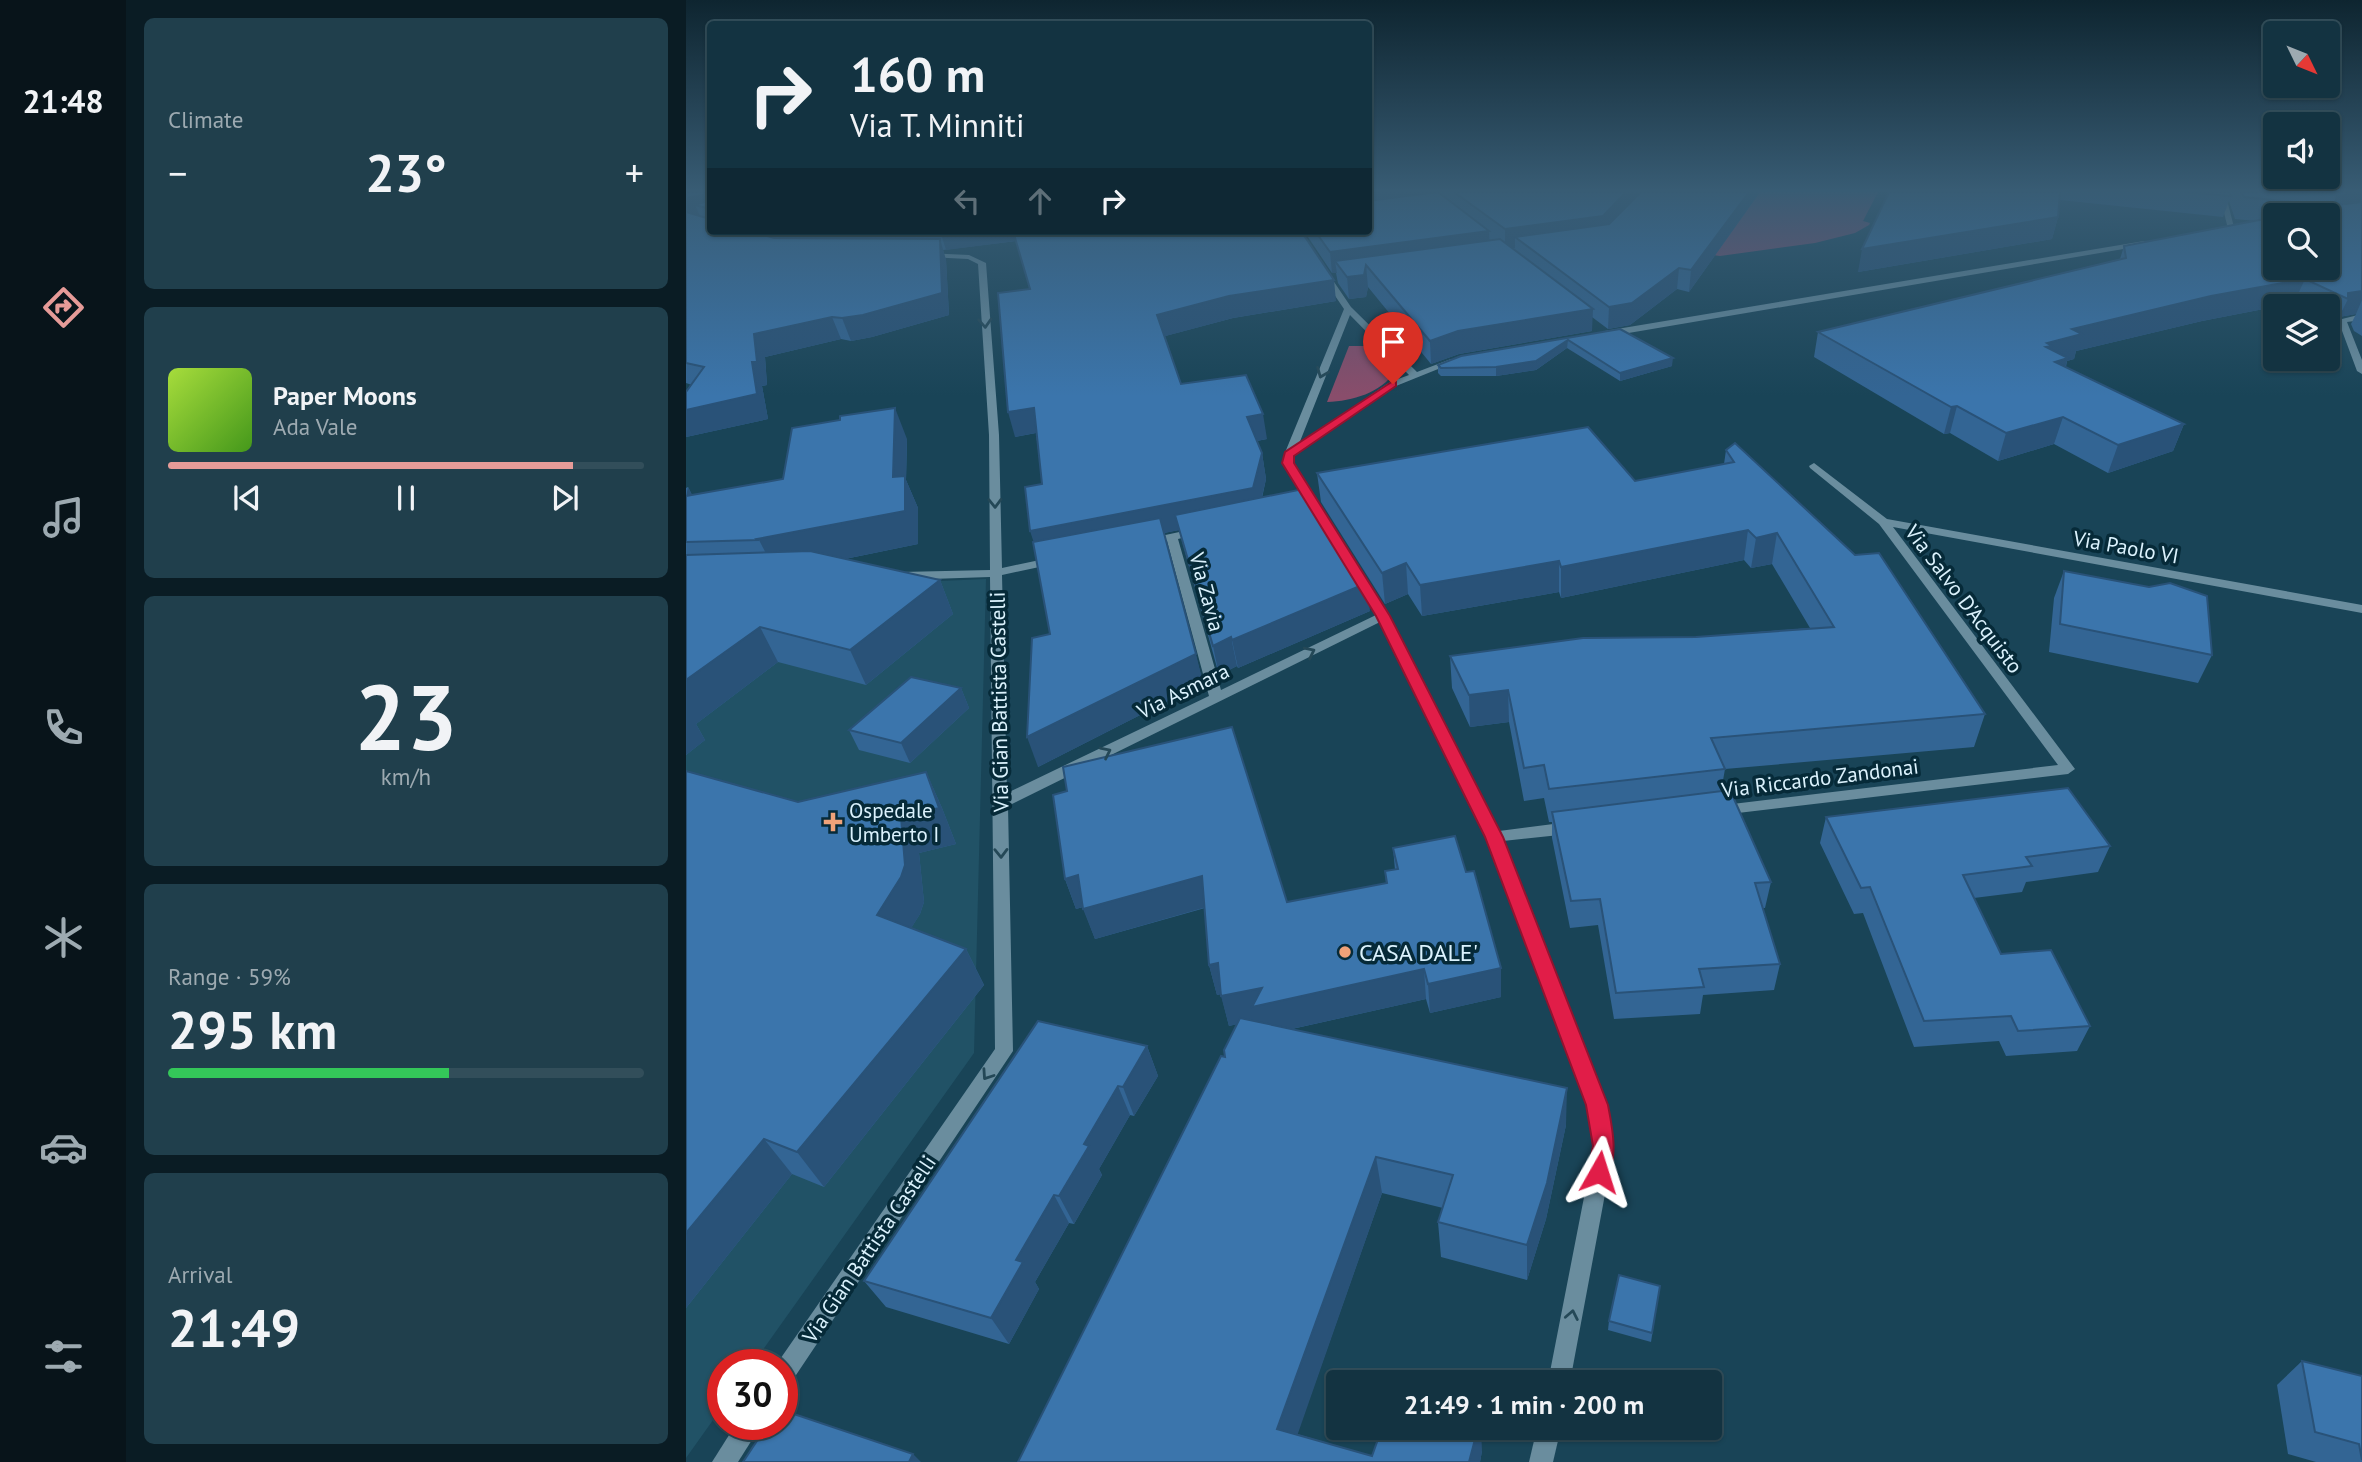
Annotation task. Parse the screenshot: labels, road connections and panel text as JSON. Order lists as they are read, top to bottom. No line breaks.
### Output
{"streets":{"street":["Via Paolo VI","Via Zavia","Via Salvo D'Acquisto","Via Asmara","Via Gian Battista Castelli","Via Riccardo Zandonai"]},"crossings":[["Via Paolo VI","Via Salvo D'Acquisto"],["Via Zavia","Via Asmara"],["Via Salvo D'Acquisto","Via Riccardo Zandonai"],["Via Asmara","Via Gian Battista Castelli"]],"one_way":["Via Asmara","Via Gian Battista Castelli"],"places":{"health":["Ospedale Umberto I"],"other":["CASA DALE'"]},"north":"bottom right","page":{"tabs":"21:48","tile":["Climate",["23","km/h"],["Range · 59%","295 km"],["Arrival","21:49"]],"turn":["160 m","Via T. Minniti"],"heat":["−","23°","+"],"song":["Paper Moons","Ada Vale"],"limit":"30","trip":"21:49 · 1 min · 200 m"}}
